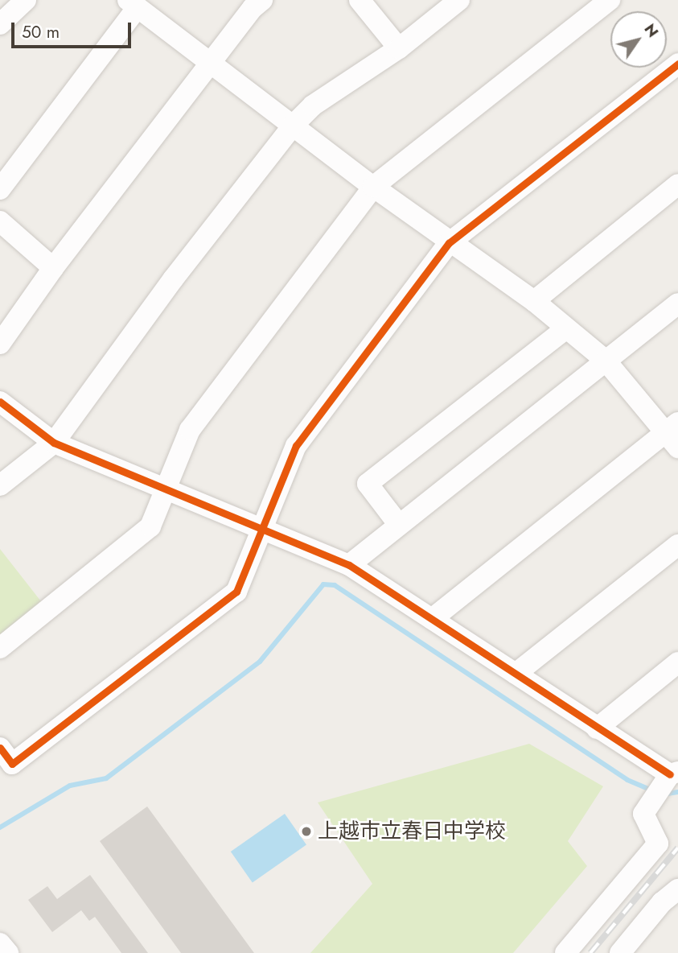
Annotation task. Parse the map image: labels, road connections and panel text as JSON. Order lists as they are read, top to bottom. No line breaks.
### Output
{"places":["上越市立春日中学校"],"scale_bar":"50 m","north":"top right"}
